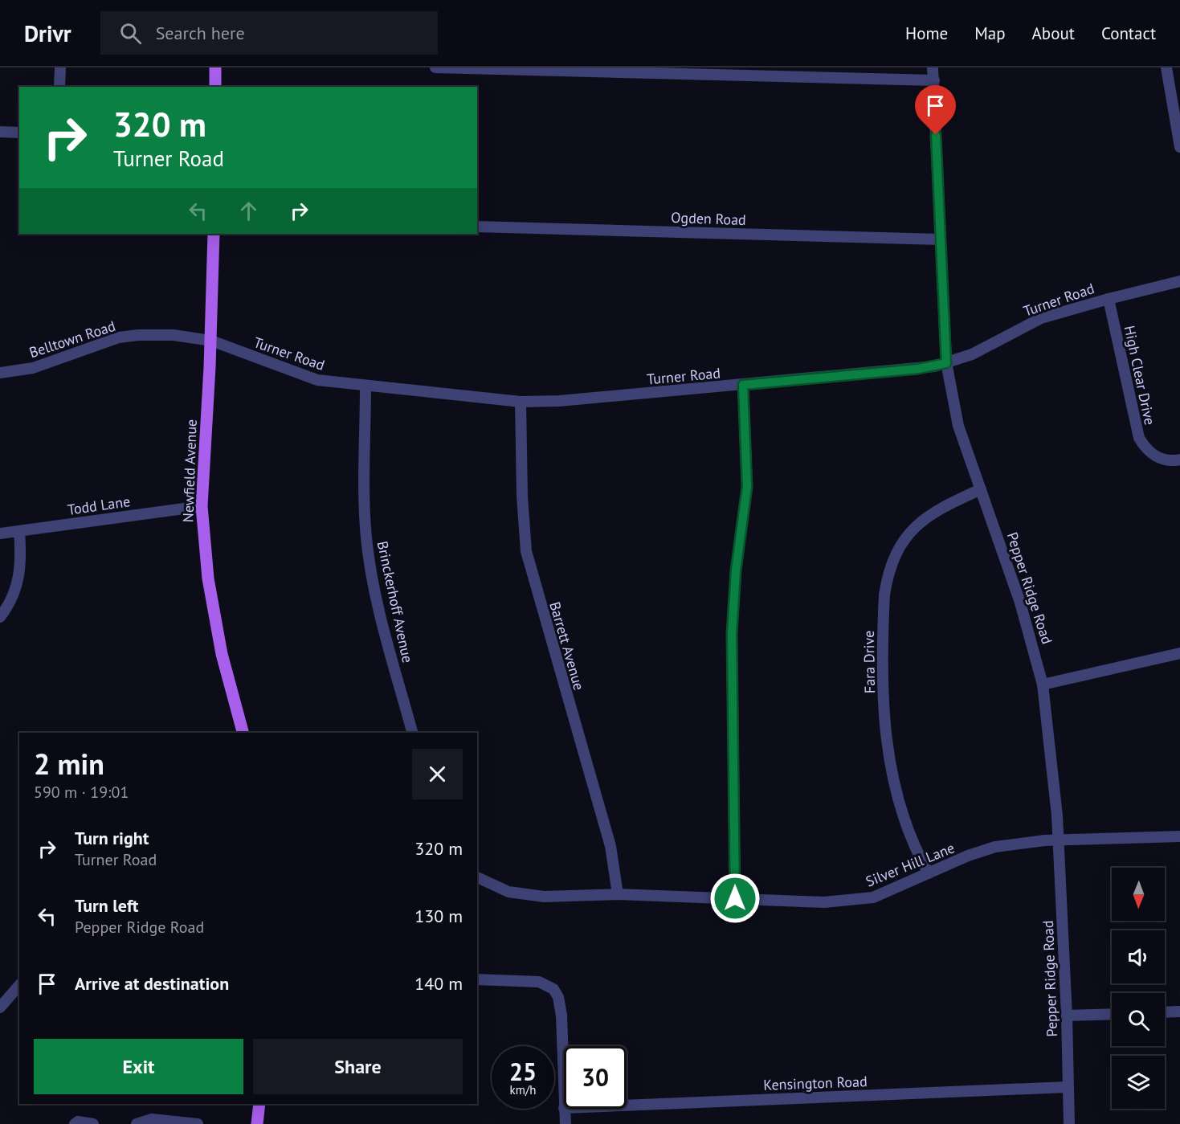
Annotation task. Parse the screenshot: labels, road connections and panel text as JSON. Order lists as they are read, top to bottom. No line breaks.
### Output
{"streets":{"main road":["Newfield Avenue"],"street":["Ogden Road","Turner Road","Belltown Road","High Clear Drive","Todd Lane","Pepper Ridge Road","Brinckerhoff Avenue","Barrett Avenue","Fara Drive","Silver Hill Lane","Kensington Road"]},"crossings":[["Ogden Road","Pepper Ridge Road"],["Turner Road","Belltown Road"],["Turner Road","High Clear Drive"],["Turner Road","Newfield Avenue"],["Turner Road","Pepper Ridge Road"],["Turner Road","Brinckerhoff Avenue"],["Turner Road","Barrett Avenue"],["Belltown Road","Newfield Avenue"],["Newfield Avenue","Todd Lane"],["Pepper Ridge Road","Fara Drive"],["Pepper Ridge Road","Silver Hill Lane"],["Pepper Ridge Road","Kensington Road"],["Barrett Avenue","Silver Hill Lane"],["Fara Drive","Silver Hill Lane"]],"north":"bottom","page":{"header":"Drivr","search":"Search here","nav":["Home","Map","About","Contact"],"turn":["320 m","Turner Road"],"heading":["2 min","590 m · 19:01"],"list":[{"name":"Turn right","note":"Turner Road","value":"320 m"},{"name":"Turn left","note":"Pepper Ridge Road","value":"130 m"},{"name":"Arrive at destination","value":"140 m"}],"buttons":["Exit","Share"],"speed":"25 km/h","limit":"30"}}
